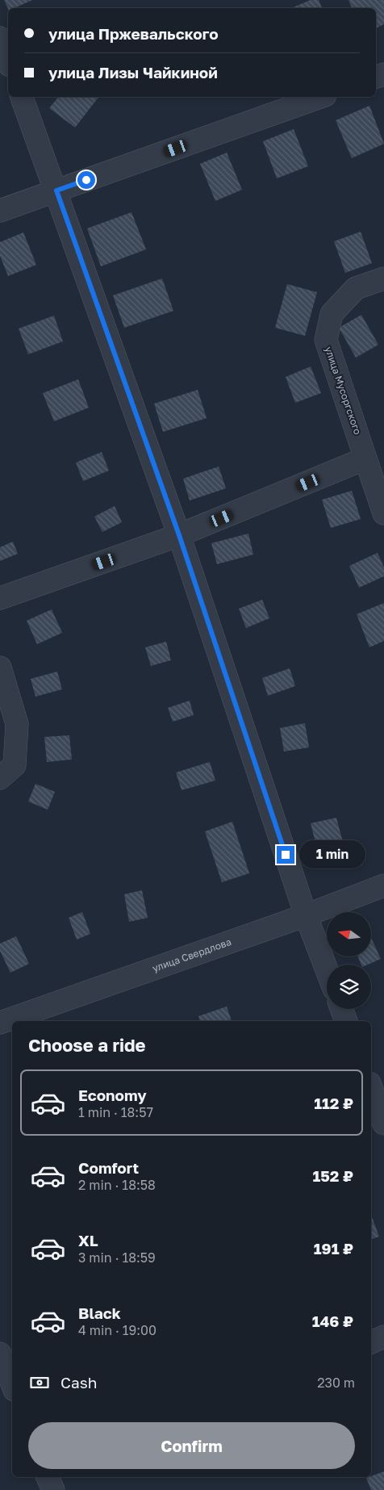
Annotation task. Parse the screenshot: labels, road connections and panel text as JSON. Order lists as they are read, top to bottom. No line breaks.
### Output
{"streets":{"street":["улица Мусоргского","улица Свердлова"]},"north":"left","page":{"banner":["улица Пржевальского","улица Лизы Чайкиной"],"bubble":"1 min","heading":"Choose a ride","list":[{"name":"Economy","note":"1 min · 18:57","value":"112 ₽"},{"name":"Comfort","note":"2 min · 18:58","value":"152 ₽"},{"name":"XL","note":"3 min · 18:59","value":"191 ₽"},{"name":"Black","note":"4 min · 19:00","value":"146 ₽"}],"pay":["Cash","230 m"],"buttons":"Confirm"}}
